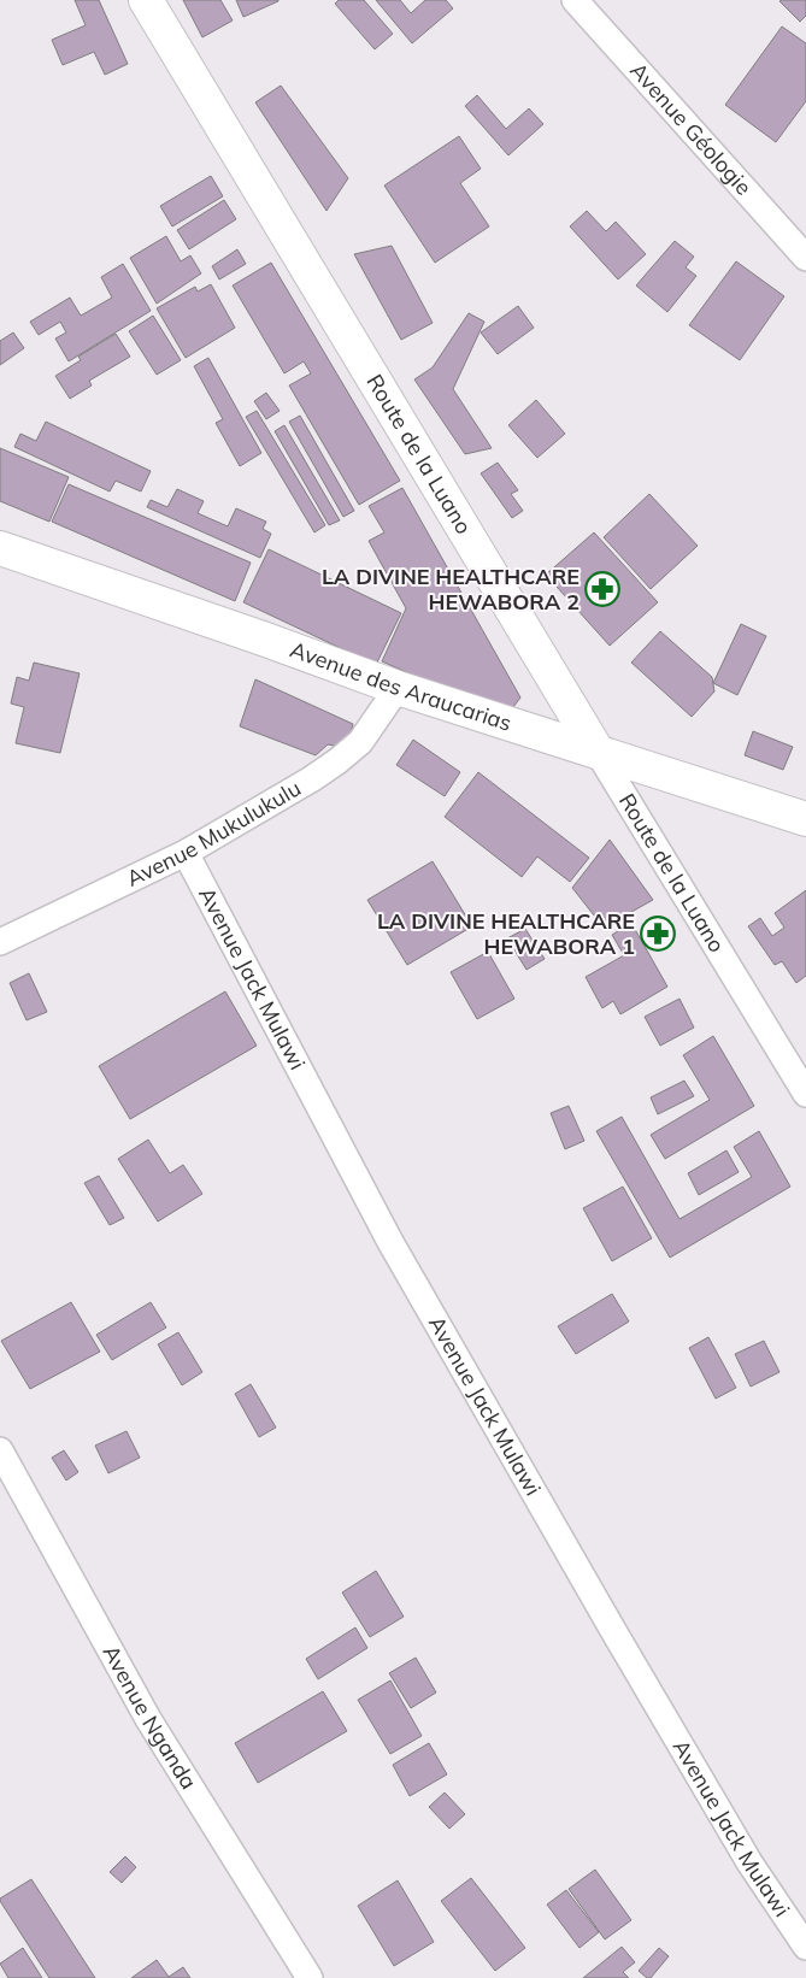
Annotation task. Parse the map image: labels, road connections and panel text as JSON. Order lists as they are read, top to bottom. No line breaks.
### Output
{"streets":{"street":["Avenue Géologie","Route de la Luano","Avenue des Araucarias","Avenue Mukulukulu","Avenue Jack Mulawi","Avenue Nganda"]},"crossings":[["Route de la Luano","Avenue des Araucarias"],["Avenue des Araucarias","Avenue Mukulukulu"],["Avenue Mukulukulu","Avenue Jack Mulawi"]],"places":{"pharmacy":["LA DIVINE HEALTHCARE HEWABORA 2","LA DIVINE HEALTHCARE HEWABORA 1"]}}
